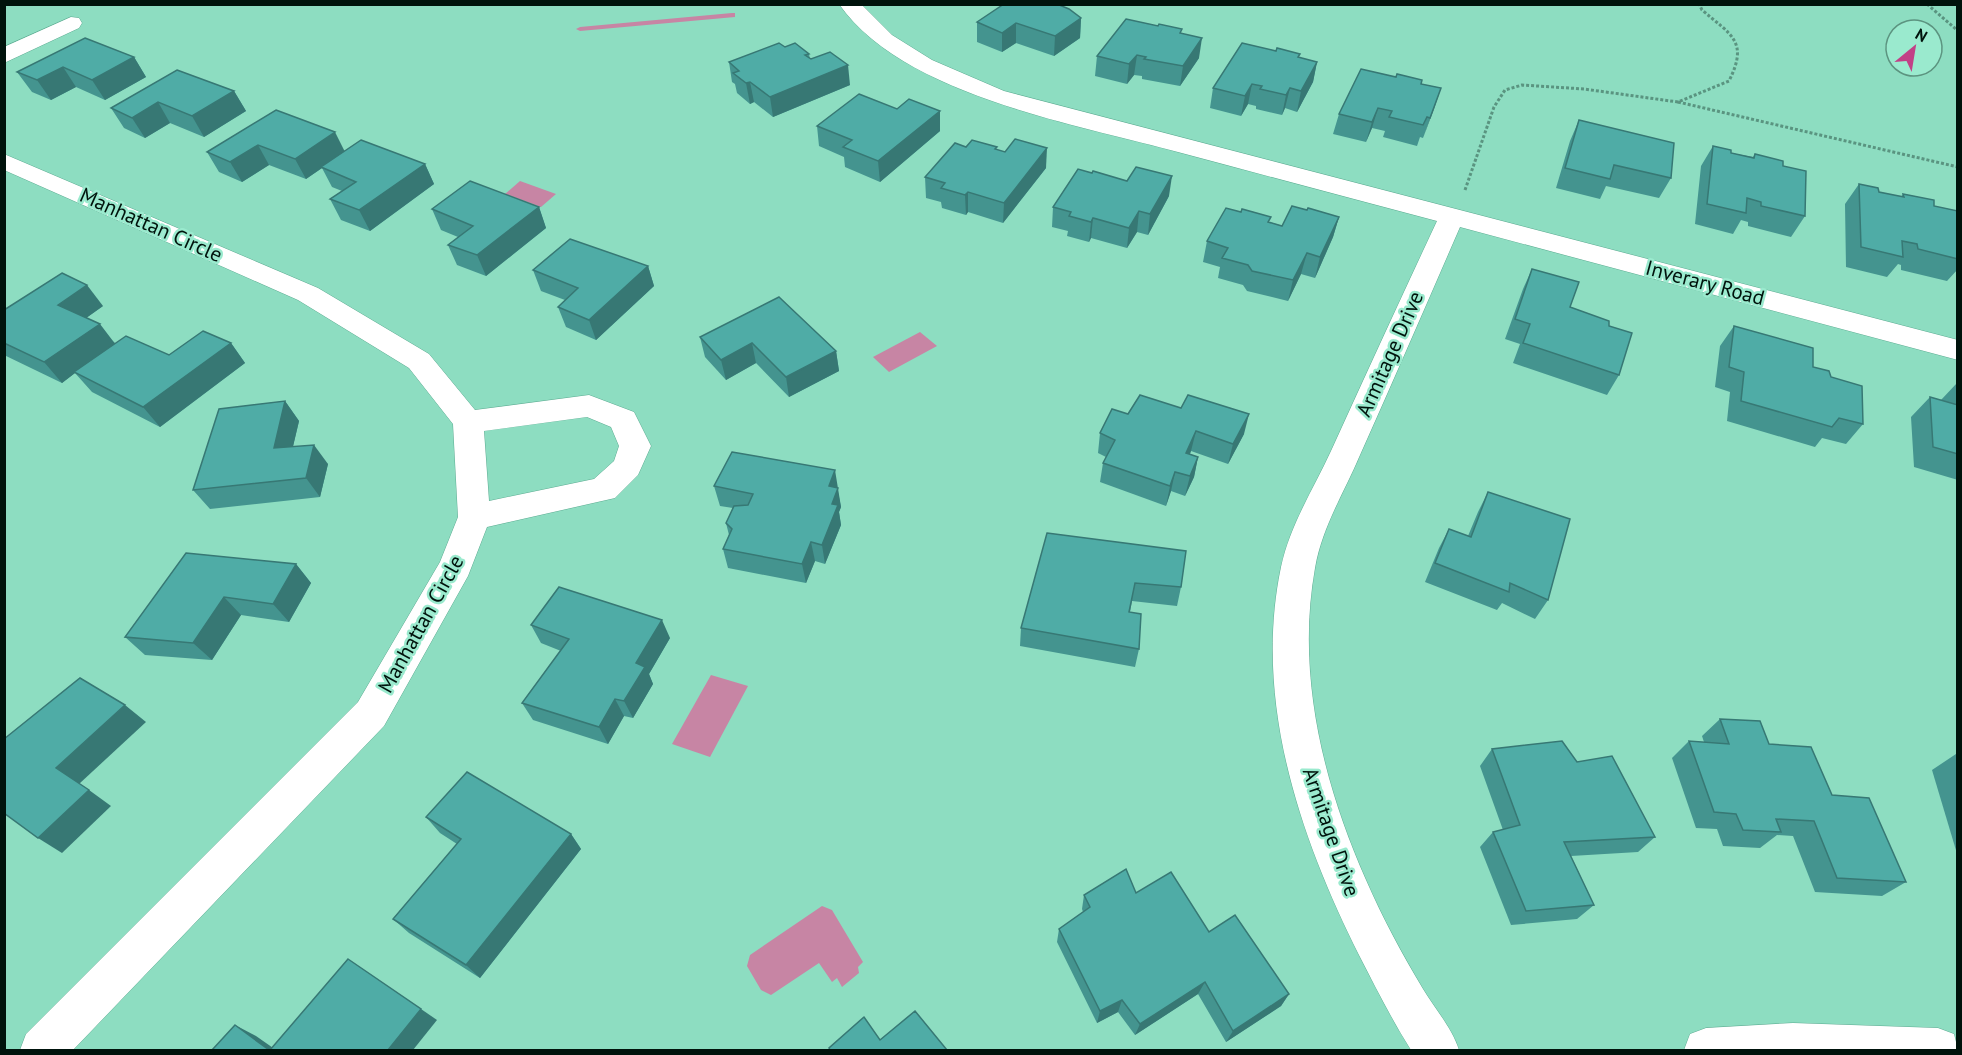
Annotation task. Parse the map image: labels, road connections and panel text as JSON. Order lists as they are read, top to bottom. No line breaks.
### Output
{"streets":{"street":["Manhattan Circle","Inverary Road","Armitage Drive"]},"crossings":[["Inverary Road","Armitage Drive"]],"north":"top right"}
